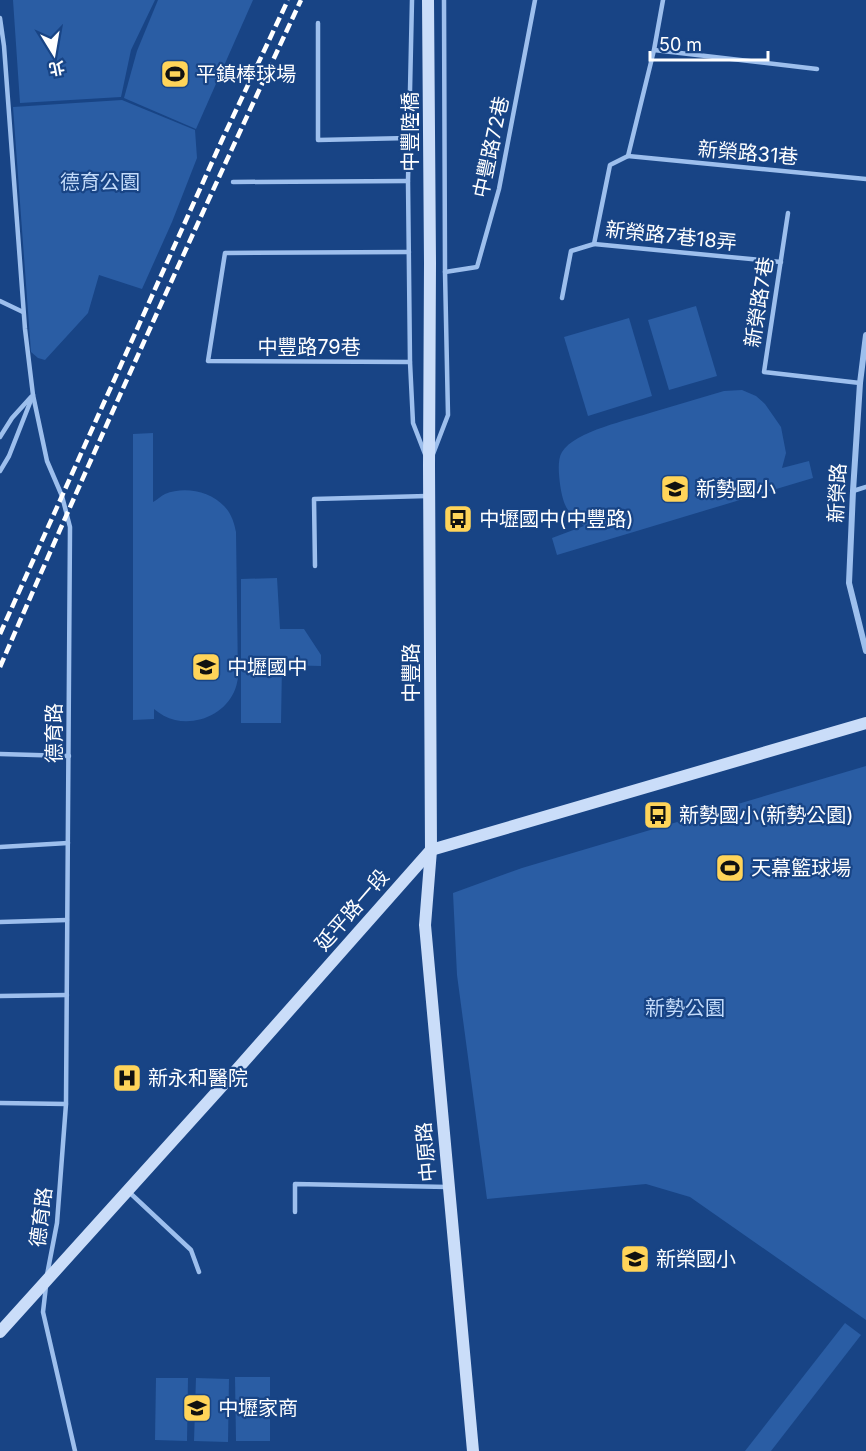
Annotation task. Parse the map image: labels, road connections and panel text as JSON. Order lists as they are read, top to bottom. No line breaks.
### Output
{"streets":{"main road":["中豐陸橋","中豐路","延平路一段","中原路"],"street":["新榮路"],"lane":["中豐路72巷","新榮路31巷","新榮路7巷18弄","新榮路7巷","中豐路79巷","德育路"]},"crossings":[["中豐陸橋","中豐路"],["新榮路7巷18弄","新榮路7巷"],["新榮路7巷","新榮路"],["中豐路","延平路一段"],["中豐路","中原路"],["德育路","延平路一段"],["延平路一段","中原路"]],"parks":["德育公園","新勢公園"],"places":{"sports":["平鎮棒球場","天幕籃球場"],"school or university":["新勢國小","中壢國中","新榮國小","中壢家商"],"bus stop":["中壢國中(中豐路)","新勢國小(新勢公園)"],"hospital":["新永和醫院"]},"scale_bar":"50 m","north":"bottom"}
